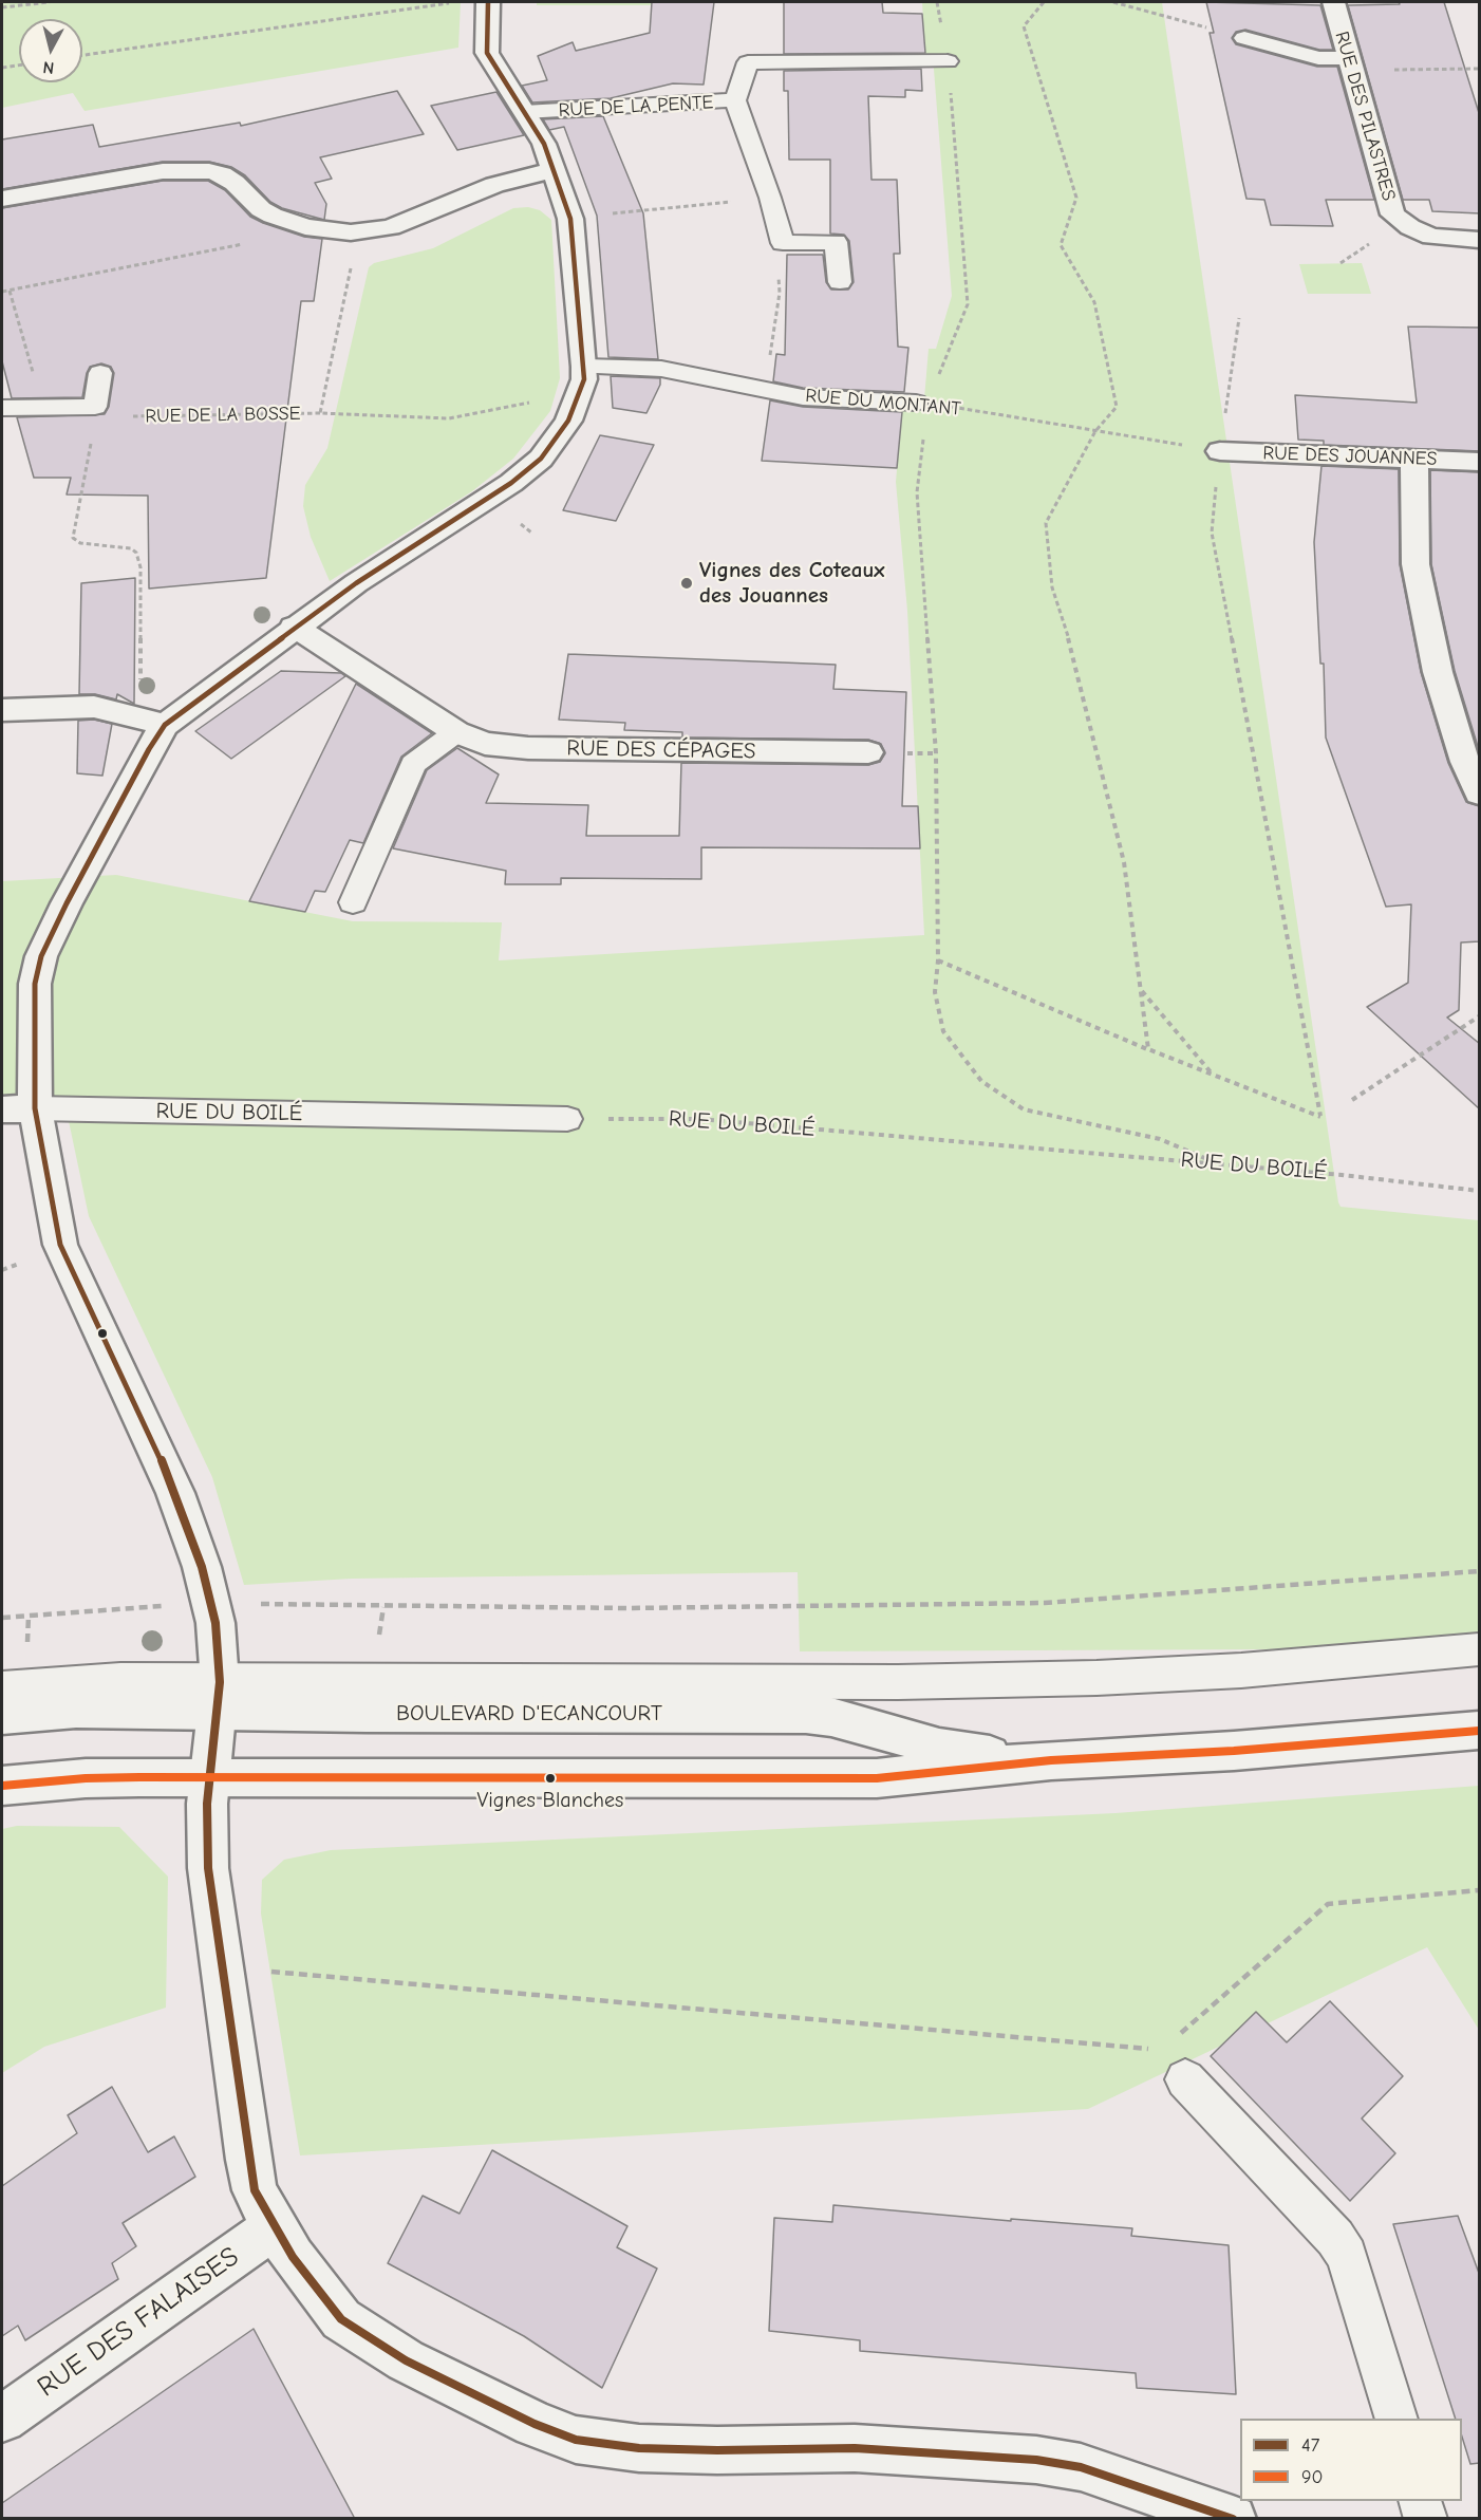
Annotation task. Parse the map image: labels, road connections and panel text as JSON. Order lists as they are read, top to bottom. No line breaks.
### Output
{"streets":{"street":["RUE DES PILASTRES","RUE DES JOUANNES","RUE DES CÉPAGES","BOULEVARD D'ECANCOURT","RUE DES FALAISES"],"lane":["RUE DE LA PENTE","RUE DU MONTANT","RUE DU BOILÉ"],"path":["RUE DE LA BOSSE"]},"crossings":[["RUE DU MONTANT","RUE DES JOUANNES"]],"places":["Vignes des Coteaux des Jouannes","Vignes Blanches"],"lines":["transit line 47","transit line 90"],"legend":["47","90"],"north":"bottom"}
